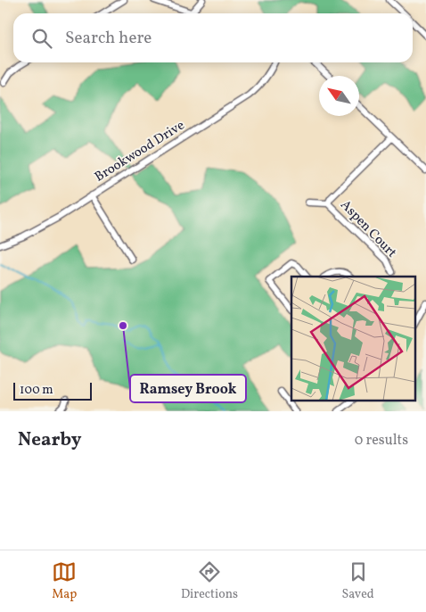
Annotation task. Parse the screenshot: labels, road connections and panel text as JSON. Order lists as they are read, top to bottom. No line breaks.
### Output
{"streets":{"street":["Brookwood Drive","Aspen Court"]},"places":["Ramsey Brook"],"scale_bar":"100 m","north":"top left","page":{"search":"Search here","scale":"100 m","heading":["Nearby","0 results"],"nav":["Map","Directions","Saved"]}}
